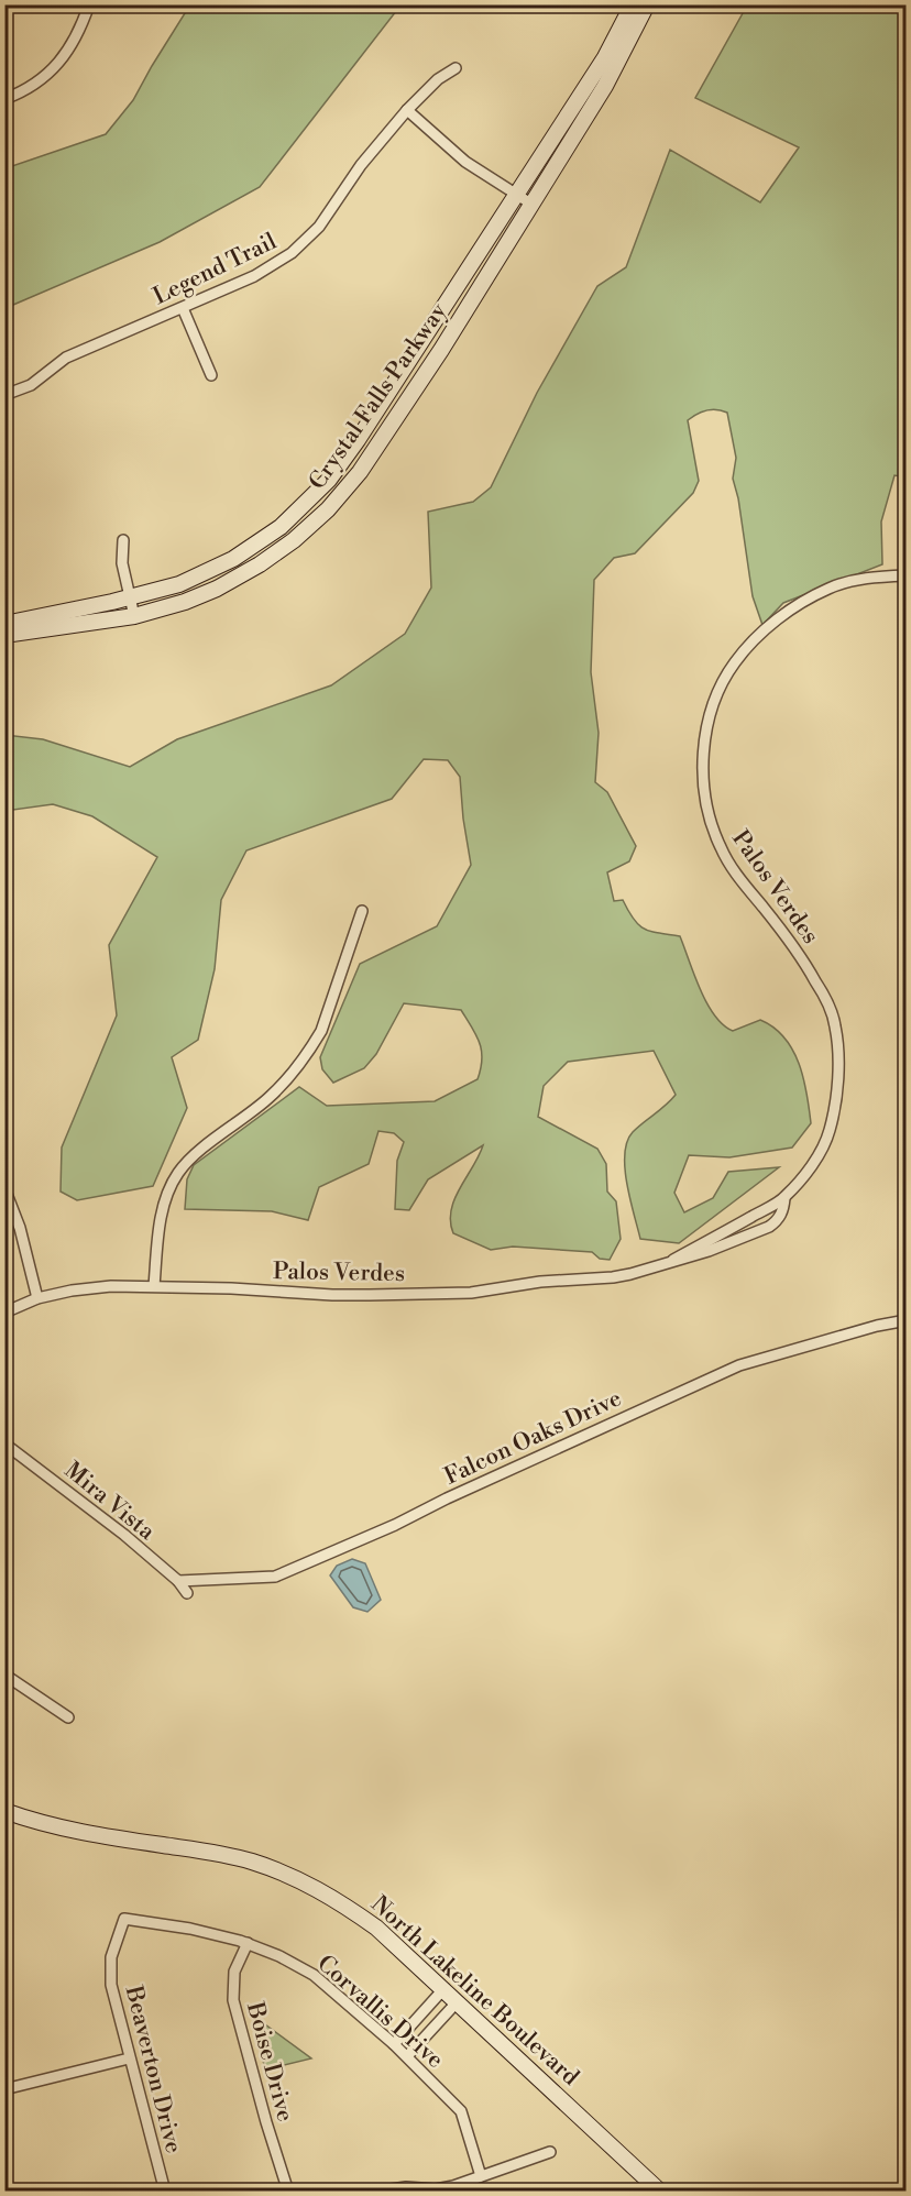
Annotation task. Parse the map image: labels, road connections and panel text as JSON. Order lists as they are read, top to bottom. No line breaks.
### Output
{"streets":{"street":["Legend Trail","Crystal Falls Parkway","Palos Verdes","Falcon Oaks Drive","Mira Vista","North Lakeline Boulevard","Corvallis Drive","Boise Drive","Beaverton Drive"]},"crossings":[["Falcon Oaks Drive","Mira Vista"],["Corvallis Drive","Boise Drive"],["Corvallis Drive","Beaverton Drive"]]}
